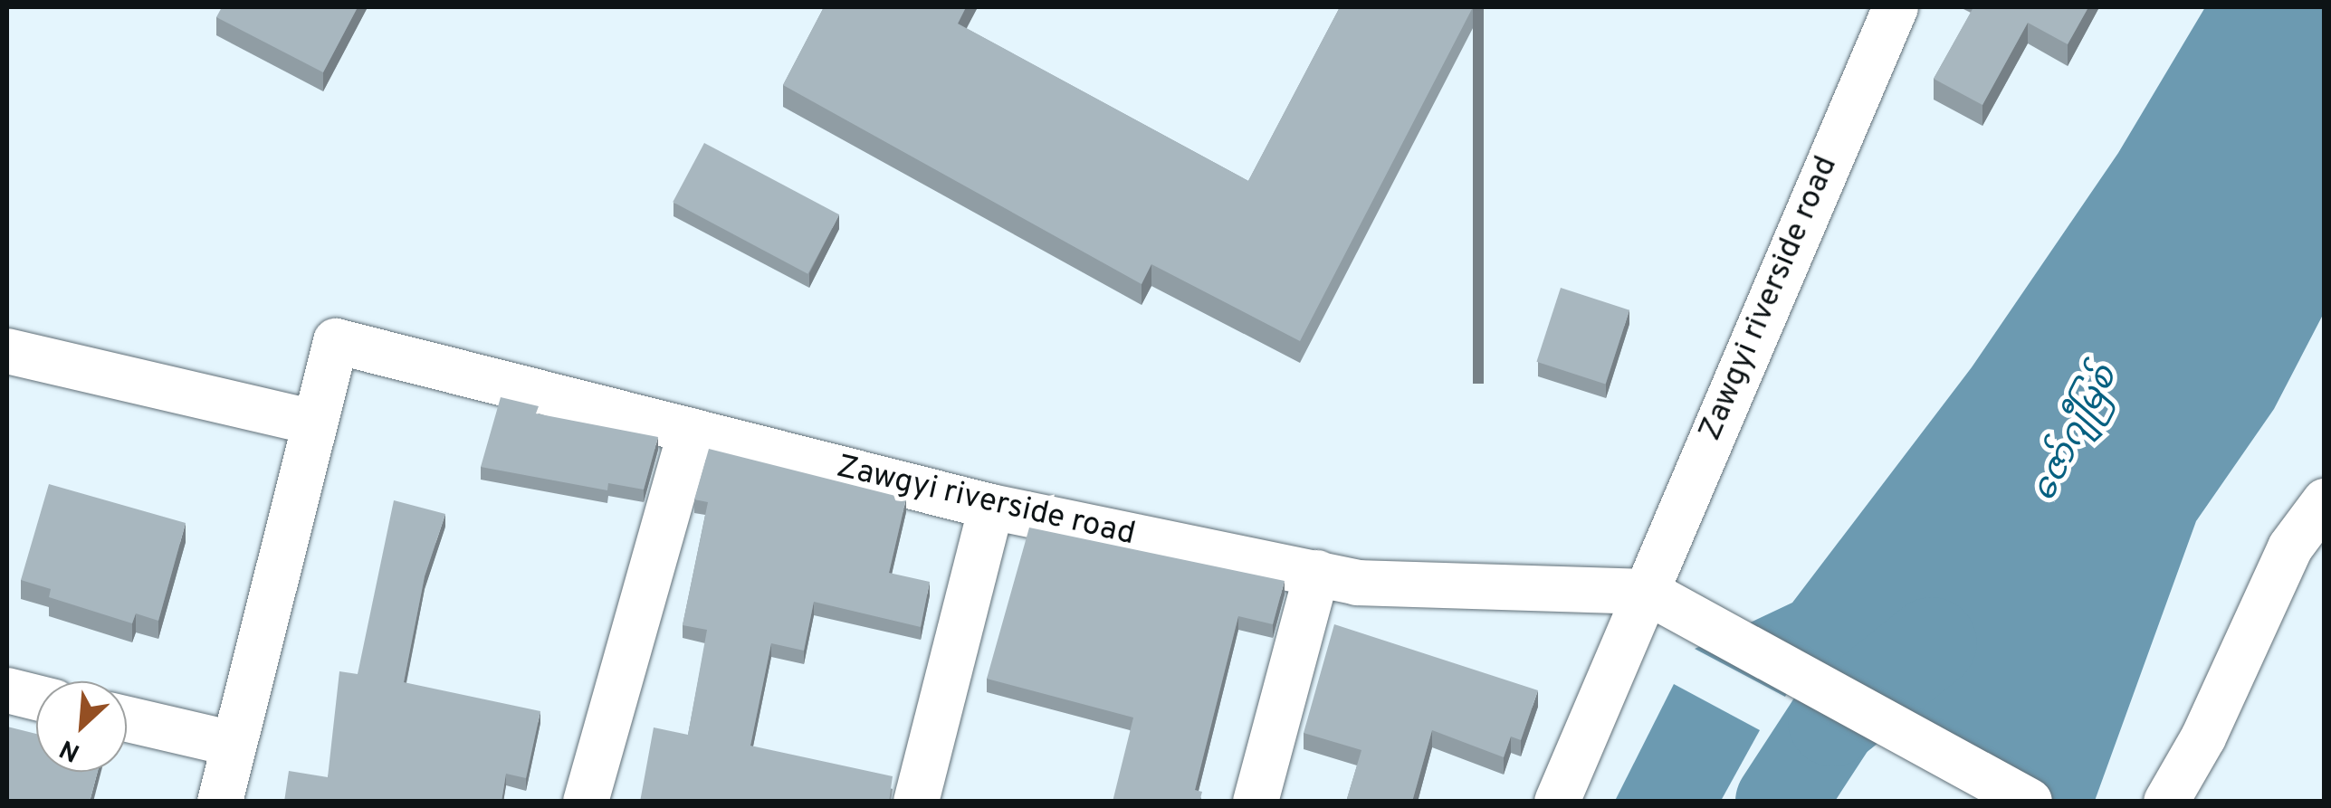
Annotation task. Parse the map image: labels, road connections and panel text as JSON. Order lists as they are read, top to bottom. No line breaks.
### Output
{"streets":{"street":["Zawgyi riverside road"]},"water":["ဇော်ဂျီမြစ်"],"north":"bottom left"}
